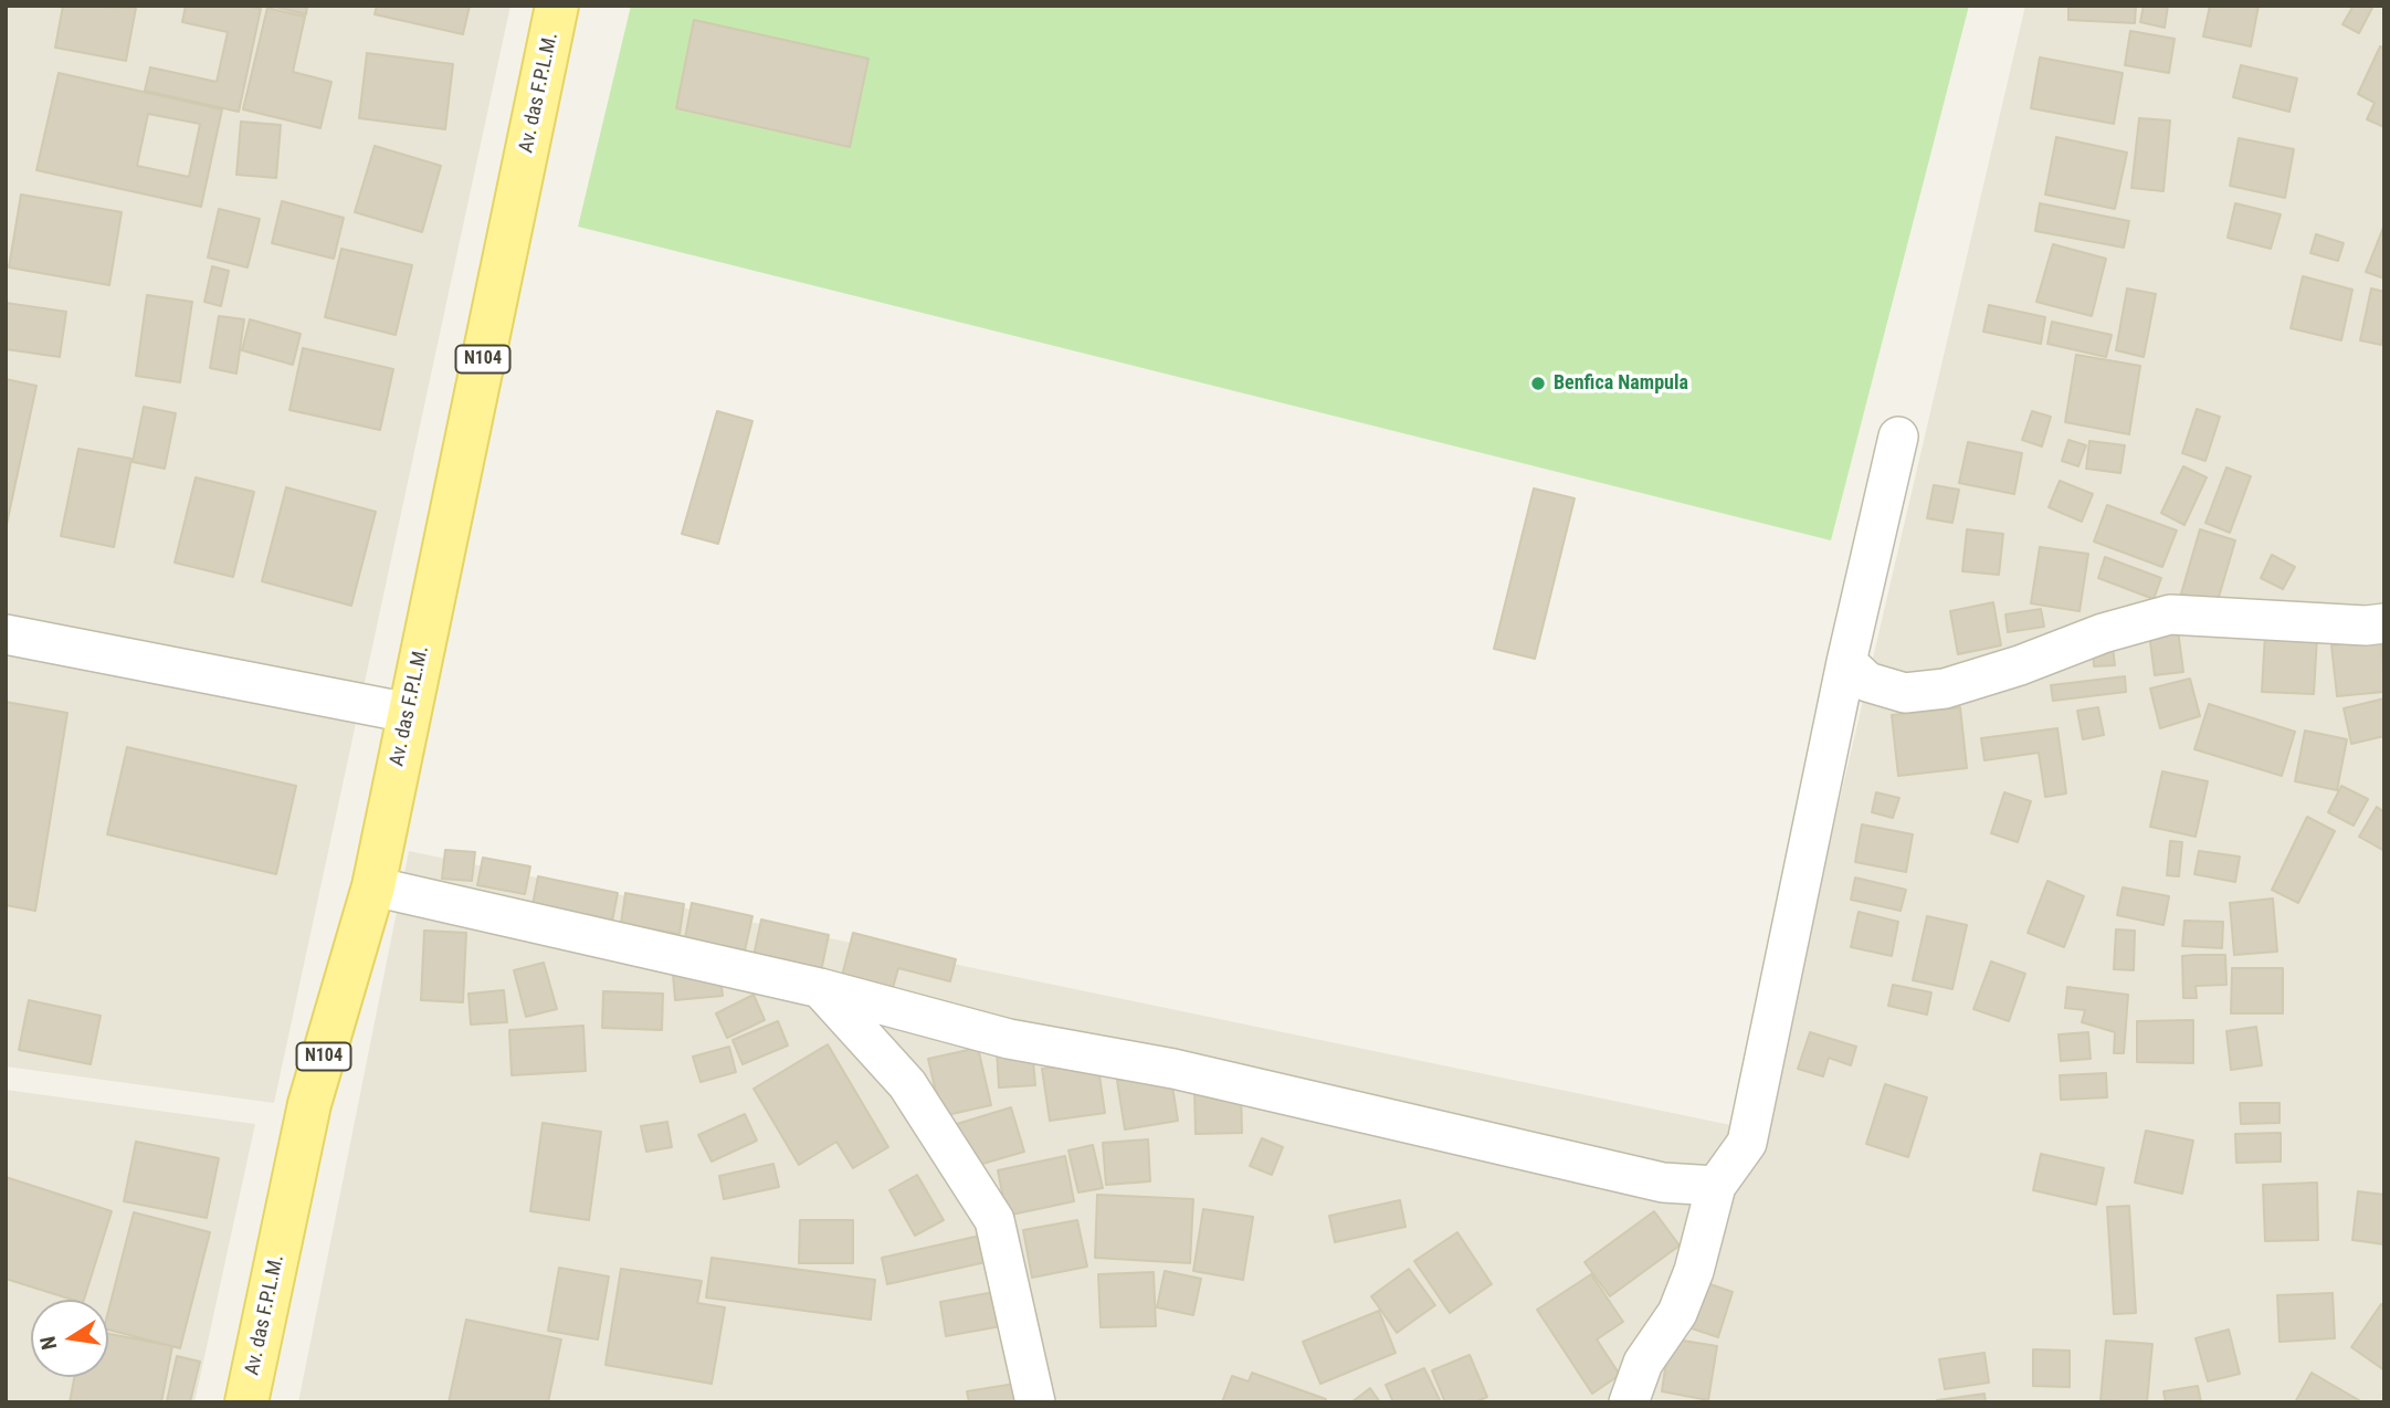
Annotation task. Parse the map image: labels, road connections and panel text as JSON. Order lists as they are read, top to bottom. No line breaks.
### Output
{"streets":{"main road":["Av. das F.P.L.M.","N104"]},"places":["Benfica Nampula"],"north":"left"}
